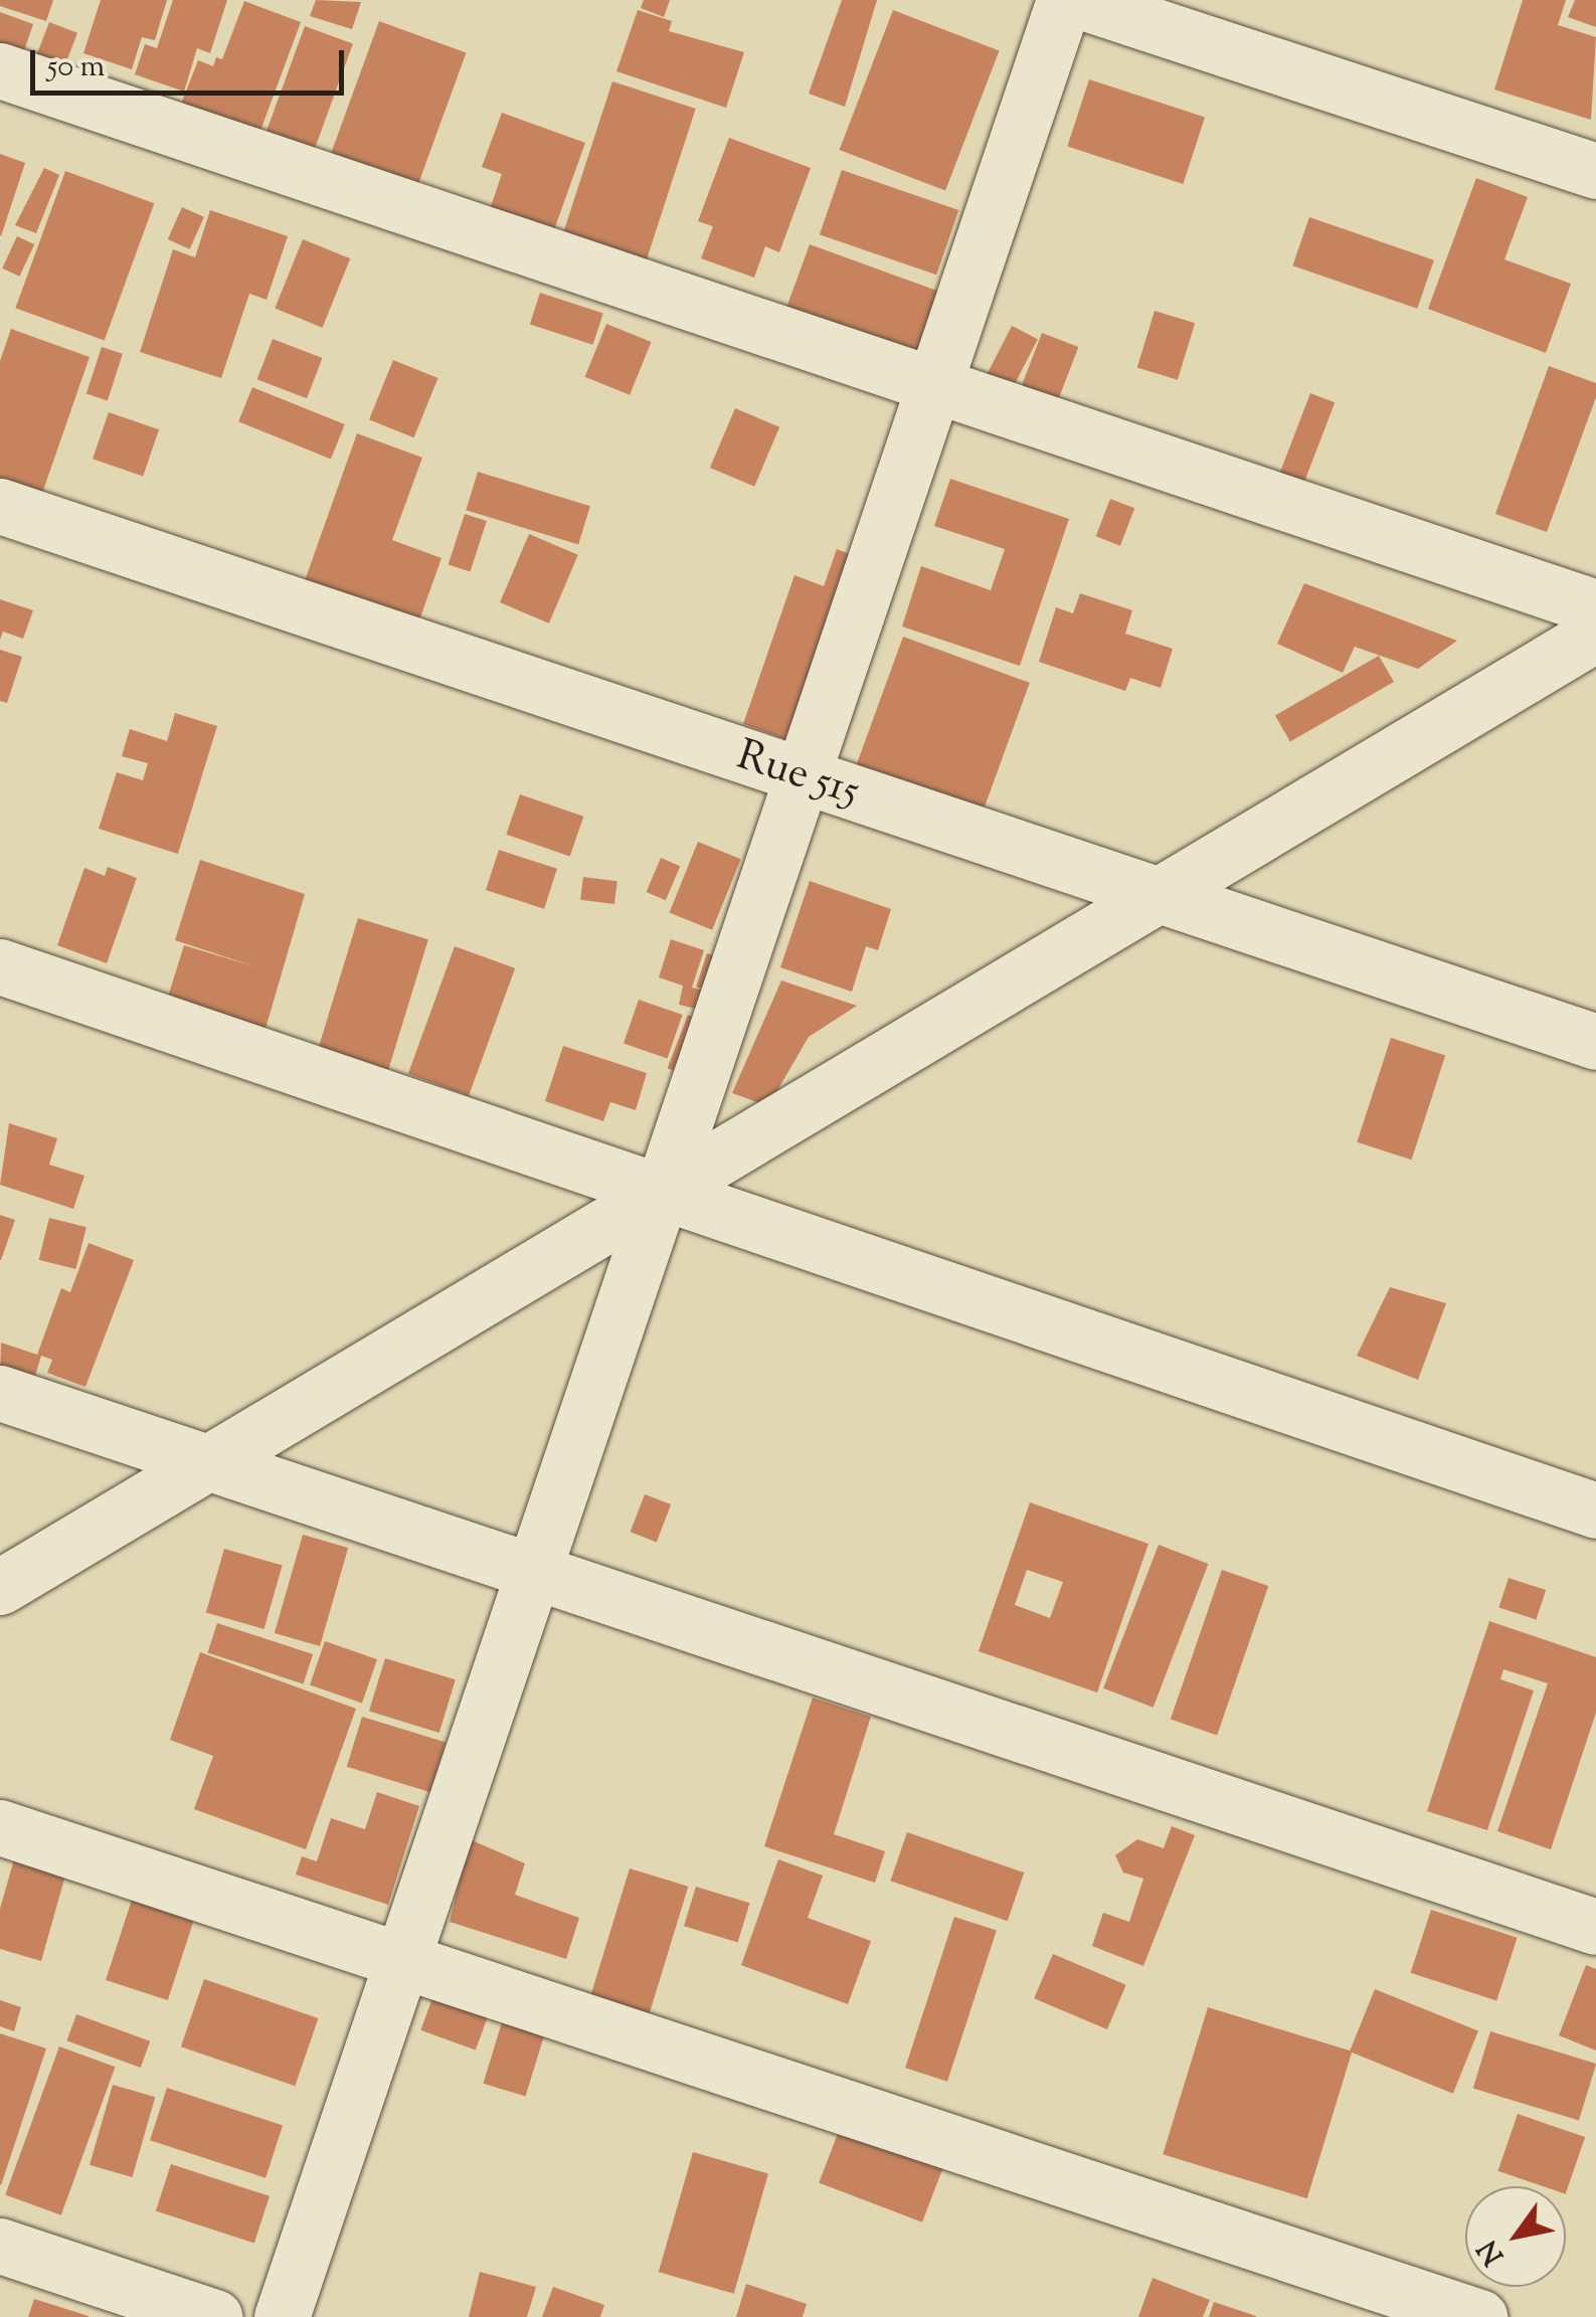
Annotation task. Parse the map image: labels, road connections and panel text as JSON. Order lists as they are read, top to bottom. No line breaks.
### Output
{"streets":{"street":["Rue 515"]},"scale_bar":"50 m","north":"bottom left"}
